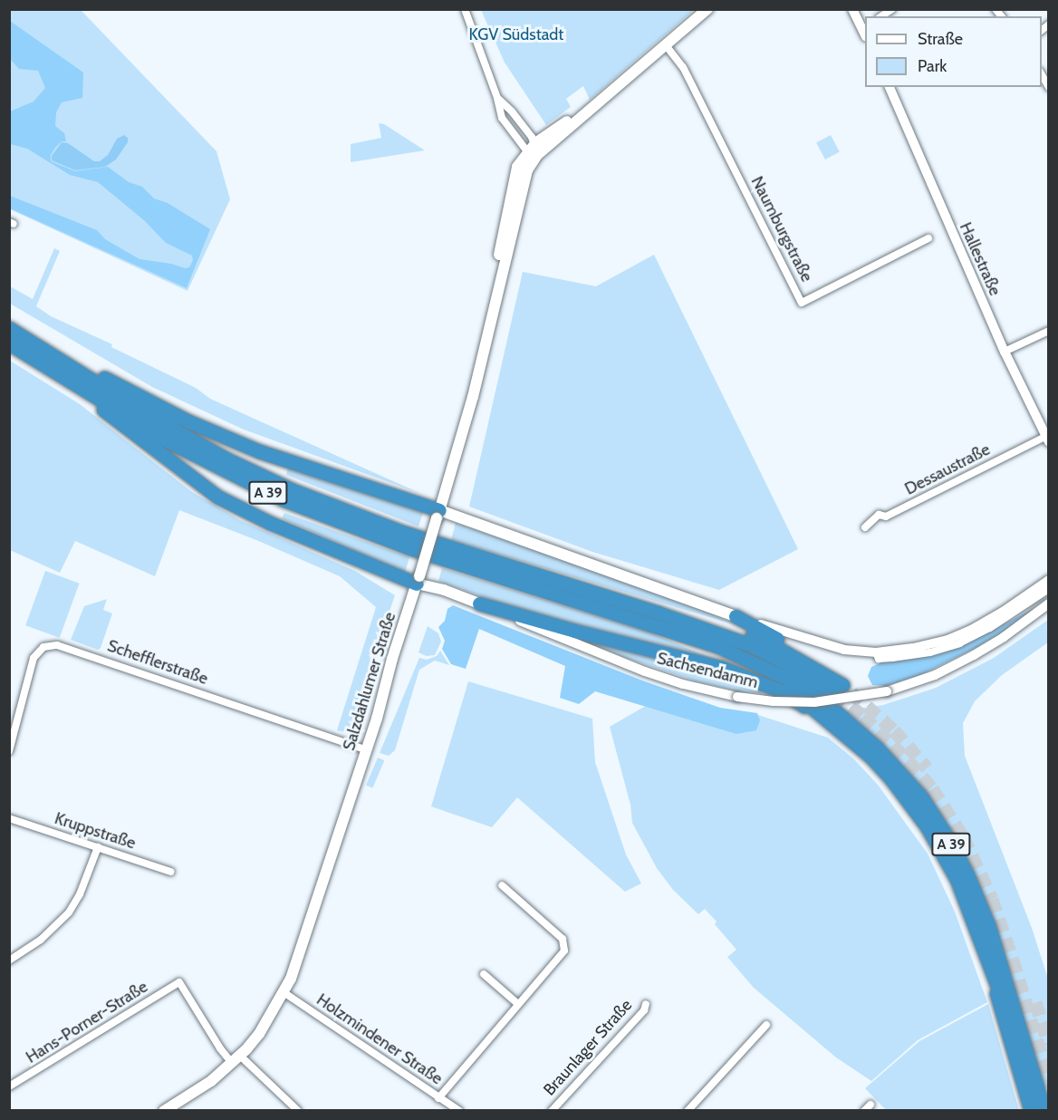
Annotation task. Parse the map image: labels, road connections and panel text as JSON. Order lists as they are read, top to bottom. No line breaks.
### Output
{"streets":{"highway":["A 39"],"main road":["Sachsendamm","Salzdahlumer Straße"],"street":["Naumburgstraße","Hallestraße","Dessaustraße","Schefflerstraße","Kruppstraße","Hans-Porner-Straße","Holzmindener Straße","Braunlager Straße"]},"crossings":[["Naumburgstraße","Salzdahlumer Straße"],["Hallestraße","Dessaustraße"],["Schefflerstraße","Salzdahlumer Straße"],["Sachsendamm","Salzdahlumer Straße"],["Salzdahlumer Straße","Hans-Porner-Straße"],["Salzdahlumer Straße","Holzmindener Straße"]],"parks":["KGV Südstadt"],"legend":["Straße","Park"]}
